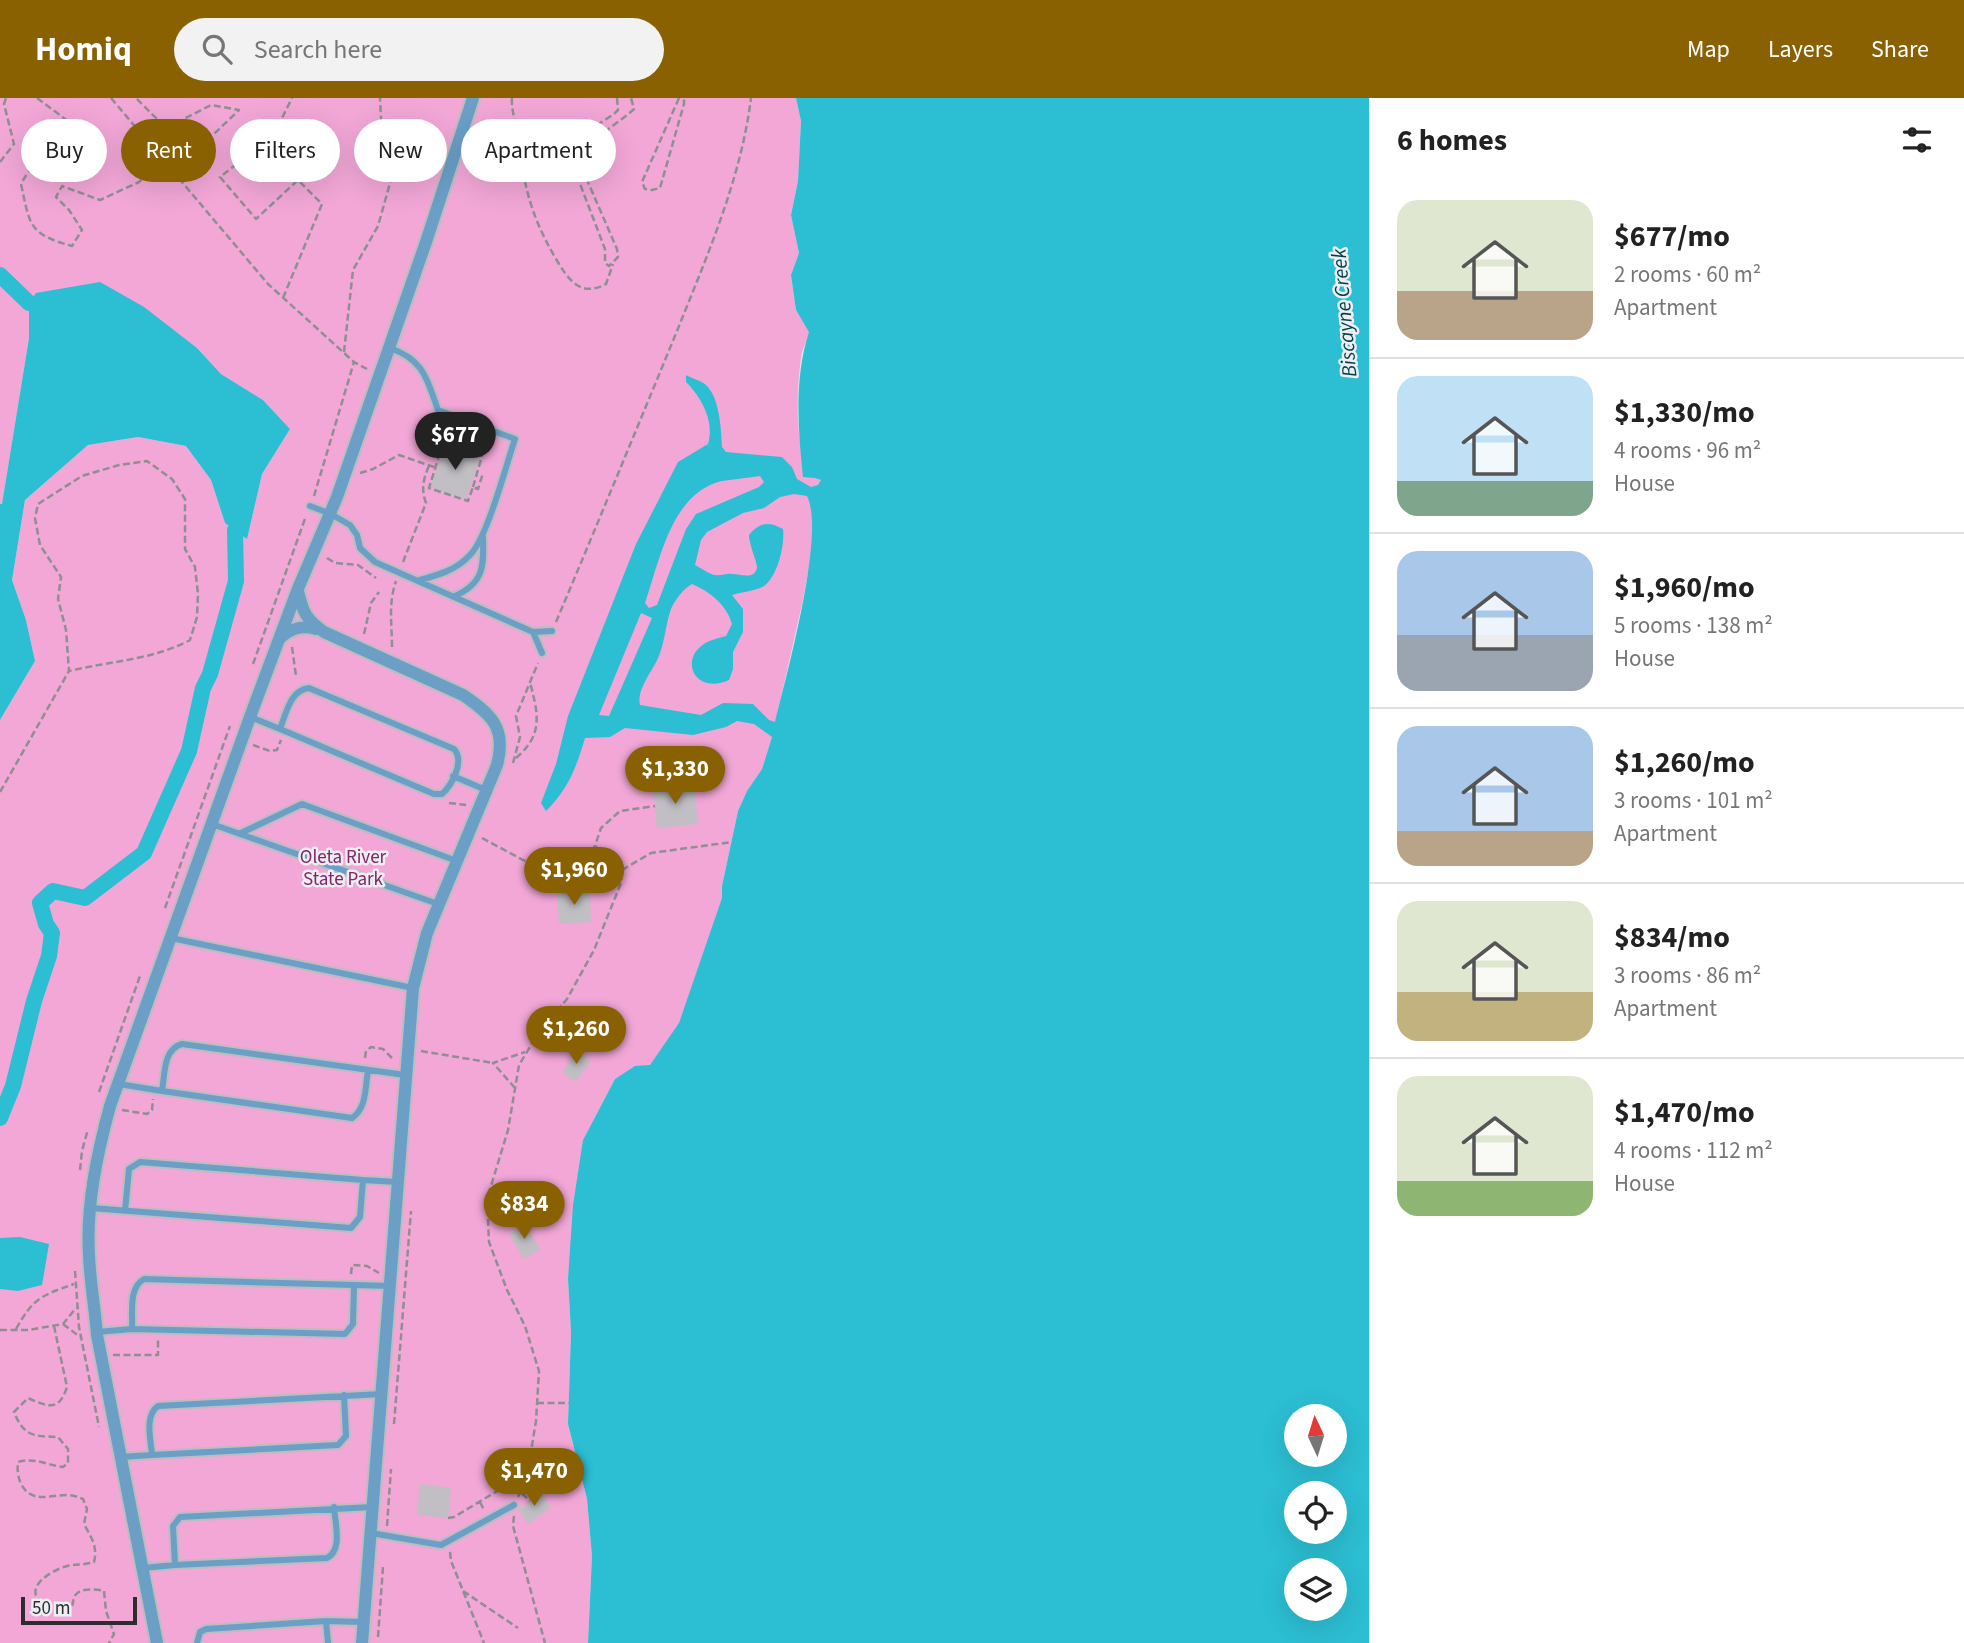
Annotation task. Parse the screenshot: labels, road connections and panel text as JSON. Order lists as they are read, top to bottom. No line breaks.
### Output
{"water":["Biscayne Creek"],"parks":["Oleta River State Park"],"scale_bar":"50 m","north":"top","page":{"header":"Homiq","search":"Search here","nav":["Map","Layers","Share"],"heading":"6 homes","chip":["Buy","Rent","Filters","New","Apartment"],"list":[{"name":"$677/mo","note":"2 rooms · 60 m² · Apartment"},{"name":"$1,330/mo","note":"4 rooms · 96 m² · House"},{"name":"$1,960/mo","note":"5 rooms · 138 m² · House"},{"name":"$1,260/mo","note":"3 rooms · 101 m² · Apartment"},{"name":"$834/mo","note":"3 rooms · 86 m² · Apartment"},{"name":"$1,470/mo","note":"4 rooms · 112 m² · House"}],"price":["$677","$1,330","$1,960","$1,260","$834","$1,470"],"scale":"50 m"}}
